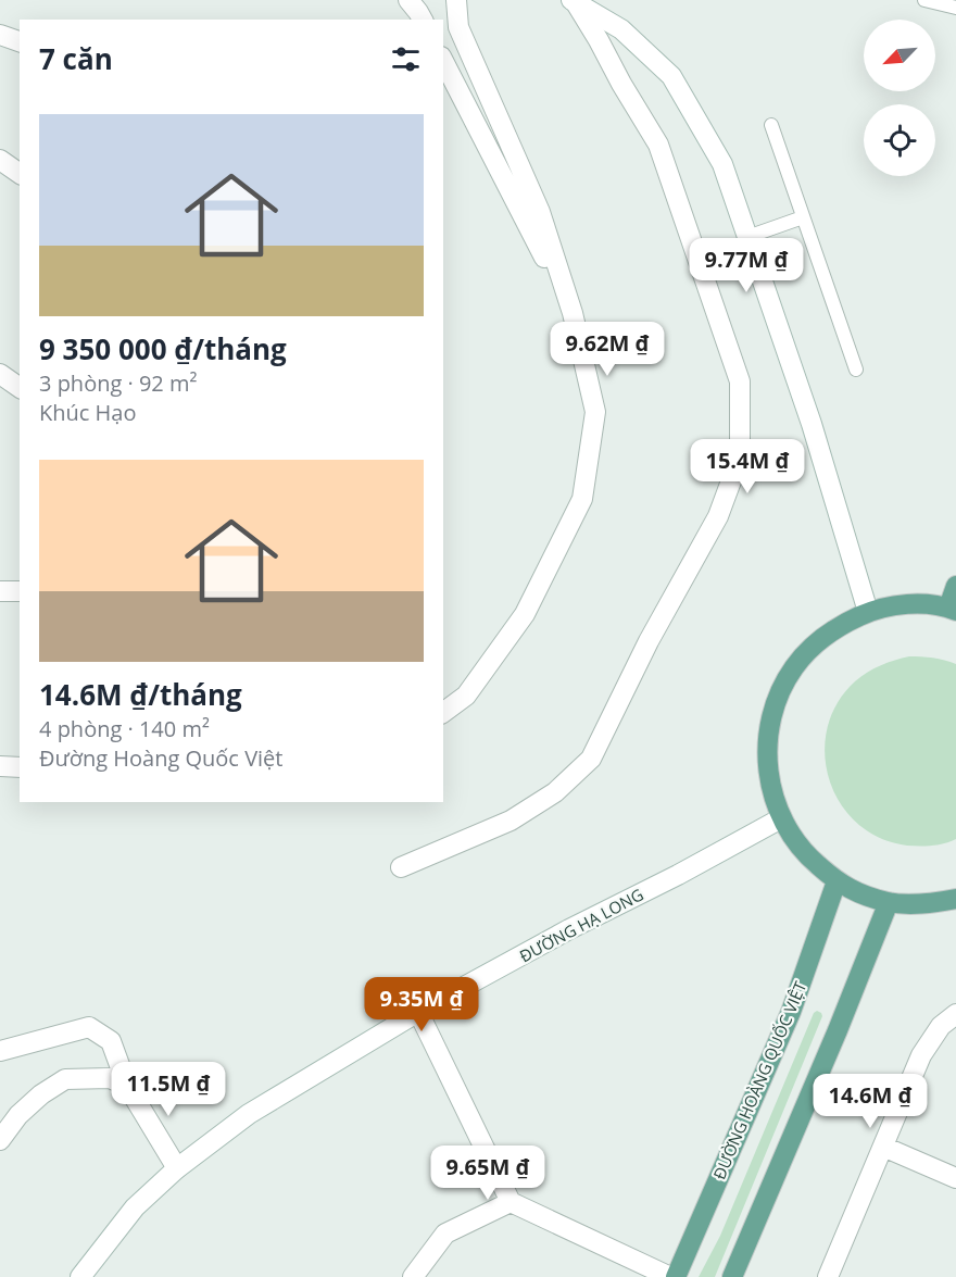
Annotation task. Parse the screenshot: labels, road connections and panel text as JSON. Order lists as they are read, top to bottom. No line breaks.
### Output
{"streets":{"main road":["ĐƯỜNG HOÀNG QUỐC VIỆT"],"street":["ĐƯỜNG HẠ LONG"]},"north":"bottom left","page":{"heading":"7 căn","list":[{"name":"9 350 000 ₫/tháng","note":"3 phòng · 92 m² · Khúc Hạo"},{"name":"14.6M ₫/tháng","note":"4 phòng · 140 m² · Đường Hoàng Quốc Việt"}],"price":["9.77M ₫","9.62M ₫","15.4M ₫","9.35M ₫","11.5M ₫","14.6M ₫","9.65M ₫"]}}
